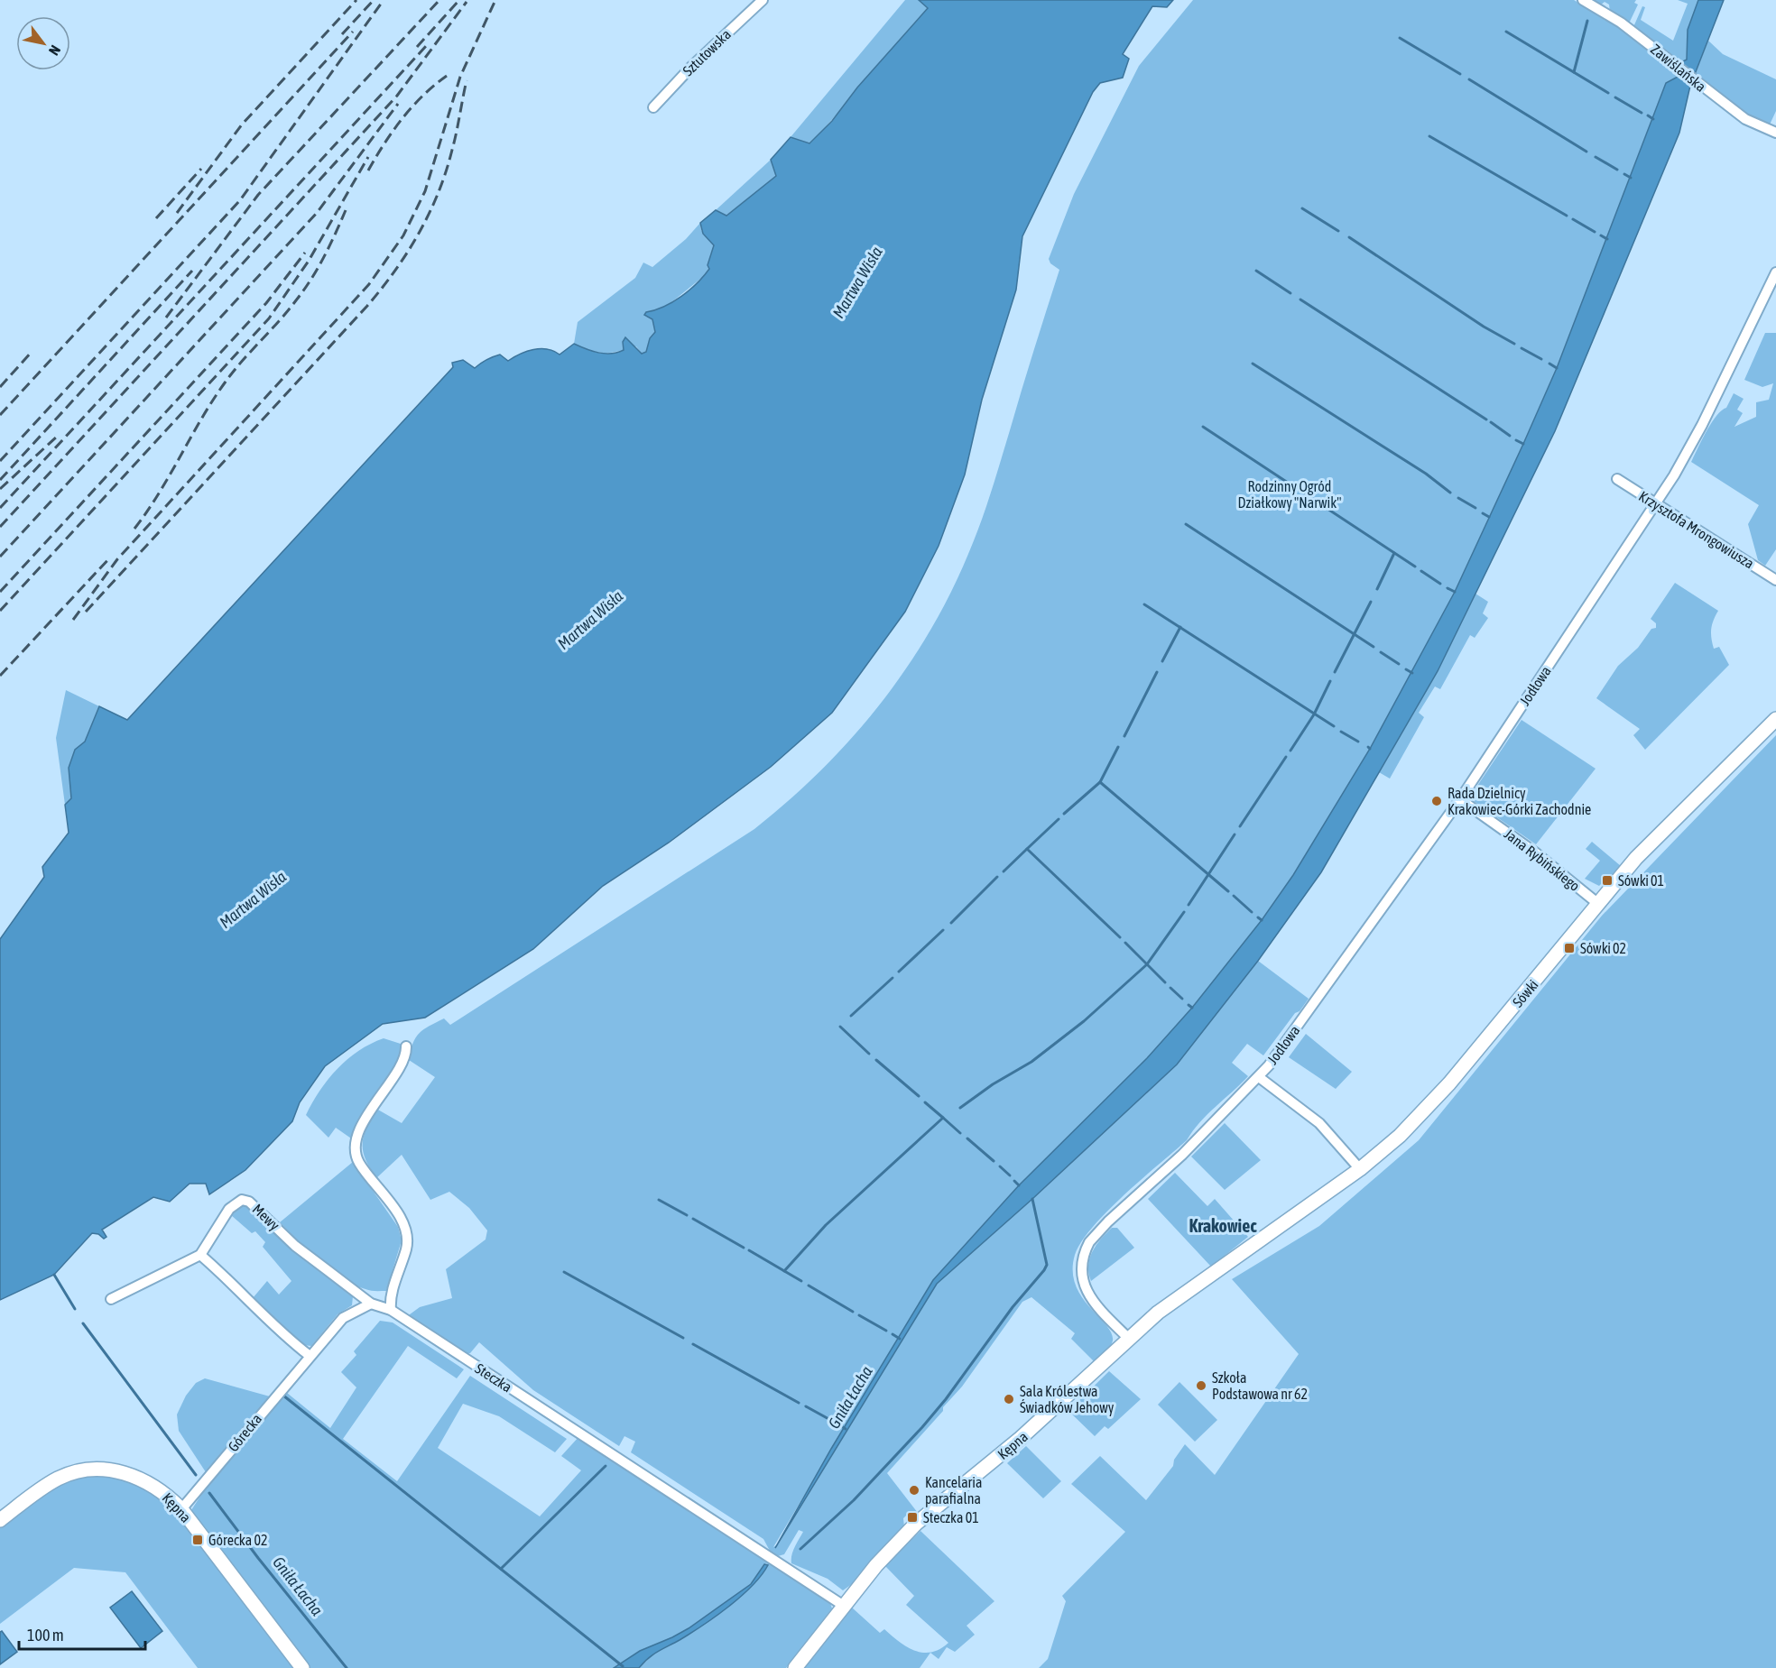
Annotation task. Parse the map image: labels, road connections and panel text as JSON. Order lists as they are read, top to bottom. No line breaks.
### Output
{"streets":{"street":["Sztutowska","Zawiślańska","Krzysztofa Mrongowiusza","Jodłowa","Jana Rybińskiego","Sówki","Mewy","Steczka","Górecka","Kępna"]},"crossings":[["Krzysztofa Mrongowiusza","Jodłowa"],["Jodłowa","Jana Rybińskiego"],["Jodłowa","Sówki"],["Jodłowa","Kępna"],["Jana Rybińskiego","Sówki"],["Sówki","Kępna"],["Mewy","Górecka"],["Steczka","Kępna"],["Górecka","Kępna"]],"districts":["Krakowiec"],"water":["Martwa Wisła","Gniła Łacha"],"parks":["Rodzinny Ogród Działkowy \"Narwik\""],"places":{"other":["Rada Dzielnicy Krakowiec-Górki Zachodnie","Szkoła Podstawowa nr 62","Sala Królestwa Świadków Jehowy","Kancelaria parafialna"],"transit":["Sówki 01","Sówki 02","Steczka 01","Górecka 02"]},"scale_bar":"100 m","north":"bottom right"}
